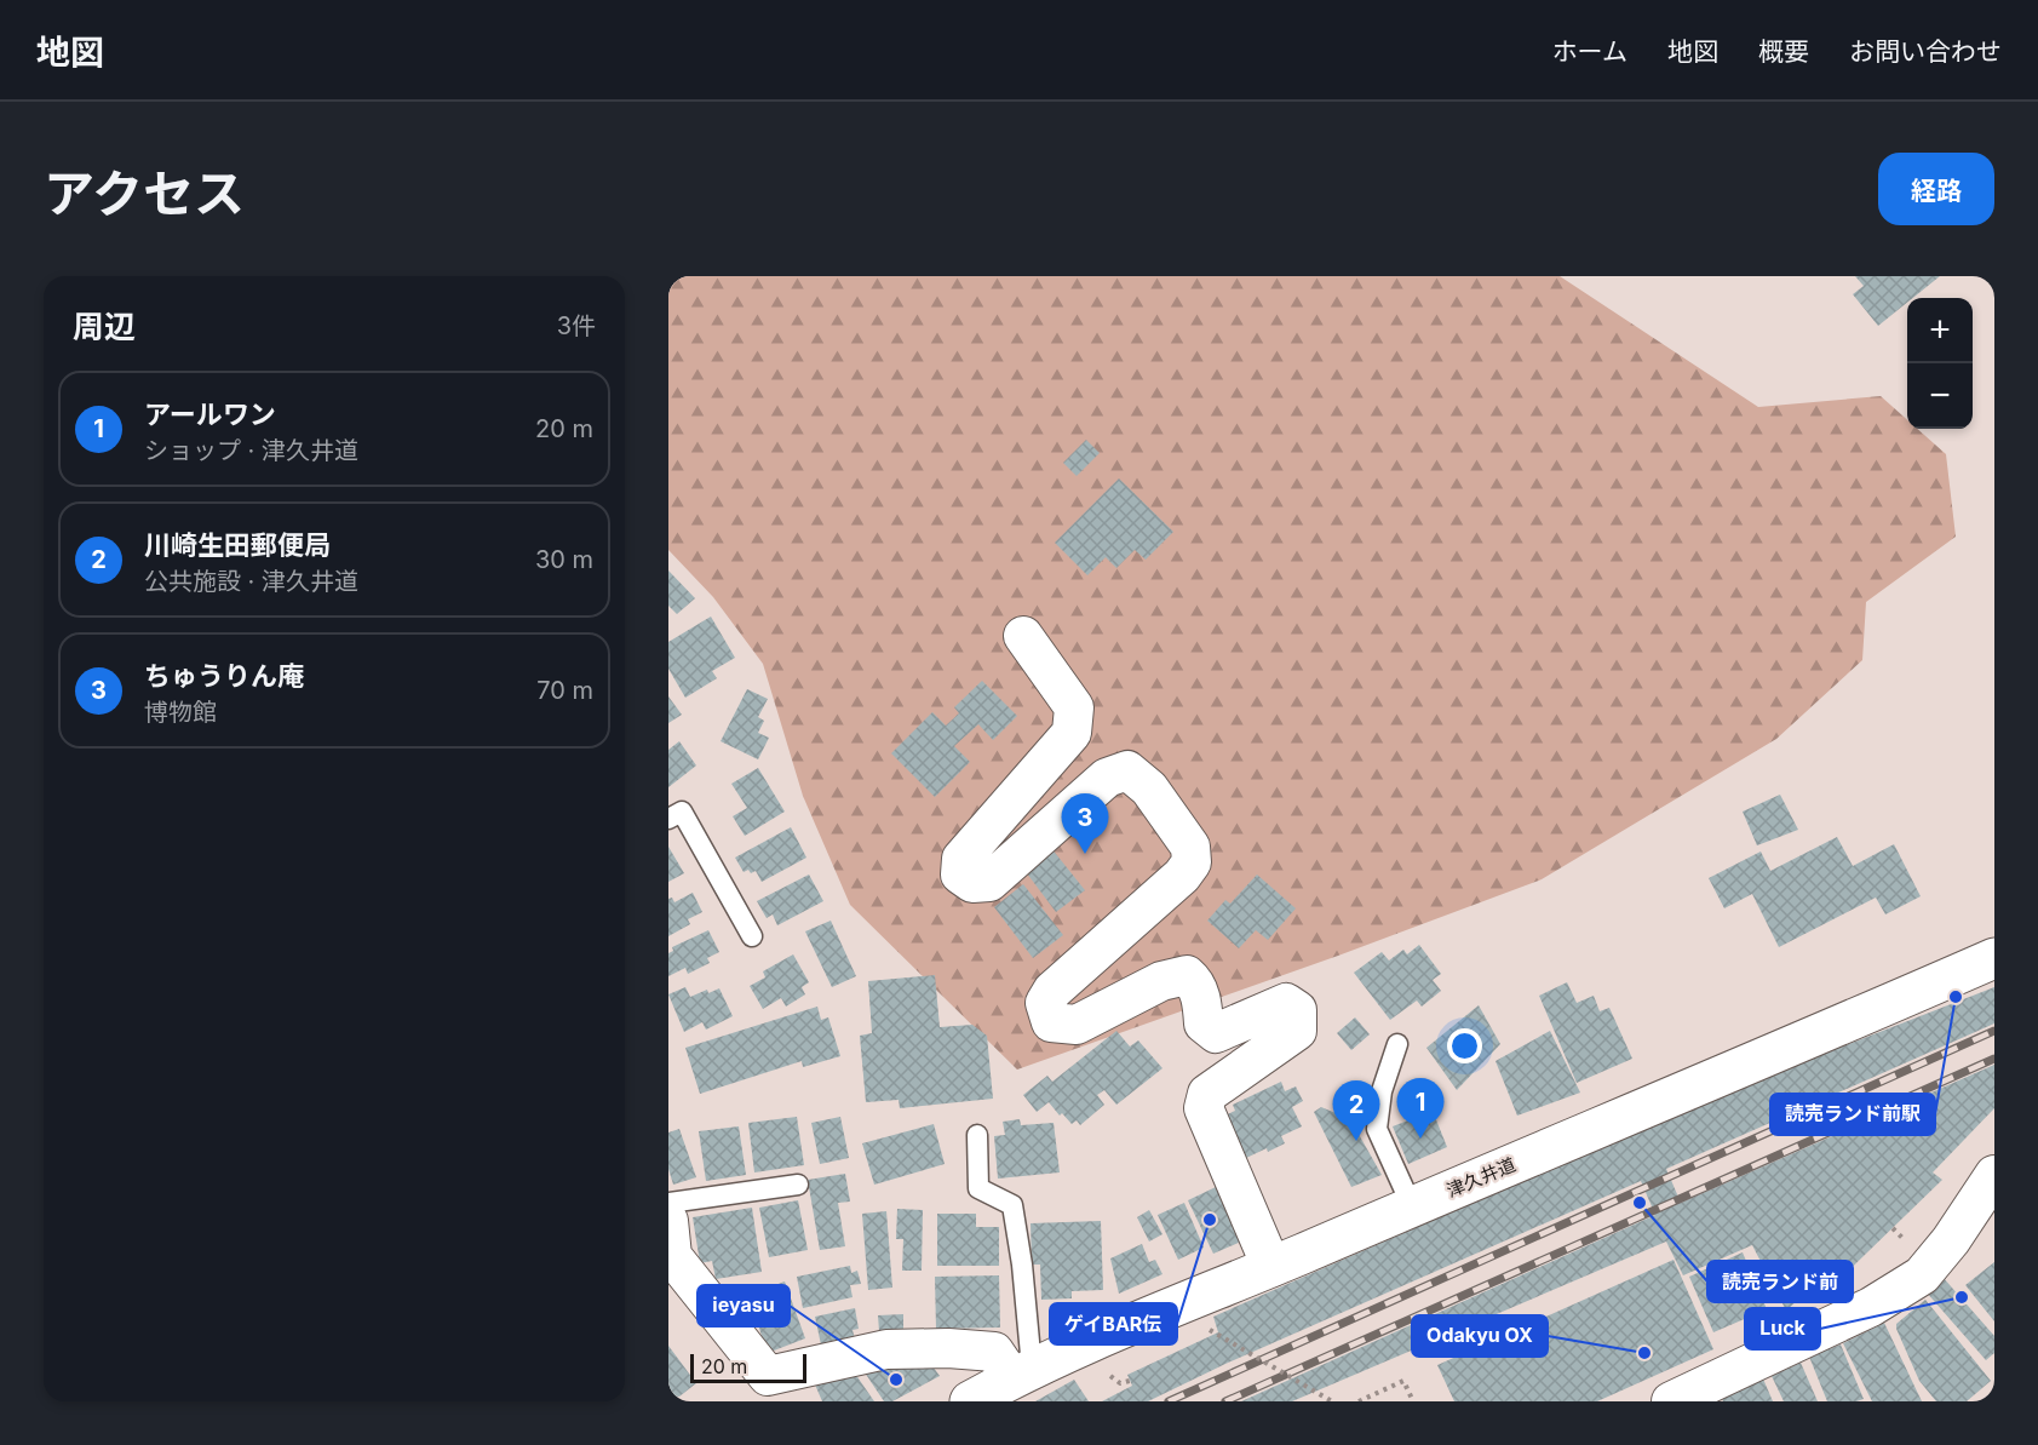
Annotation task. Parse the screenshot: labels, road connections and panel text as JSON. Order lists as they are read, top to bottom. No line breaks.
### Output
{"streets":{"main road":["津久井道"]},"places":["読売ランド前駅","読売ランド前","ゲイBAR伝","Luck","Odakyu OX","ieyasu"],"scale_bar":"20 m","page":{"header":"地図","nav":["ホーム","地図","概要","お問い合わせ"],"title":"アクセス","buttons":"経路","heading":["周辺","3件"],"map_buttons":["+","−"],"list":[{"mark":"1","name":"アールワン","note":"ショップ · 津久井道","value":"20 m"},{"mark":"2","name":"川崎生田郵便局","note":"公共施設 · 津久井道","value":"30 m"},{"mark":"3","name":"ちゅうりん庵","note":"博物館","value":"70 m"}],"pins":["3","1","2"],"scale":"20 m"}}
